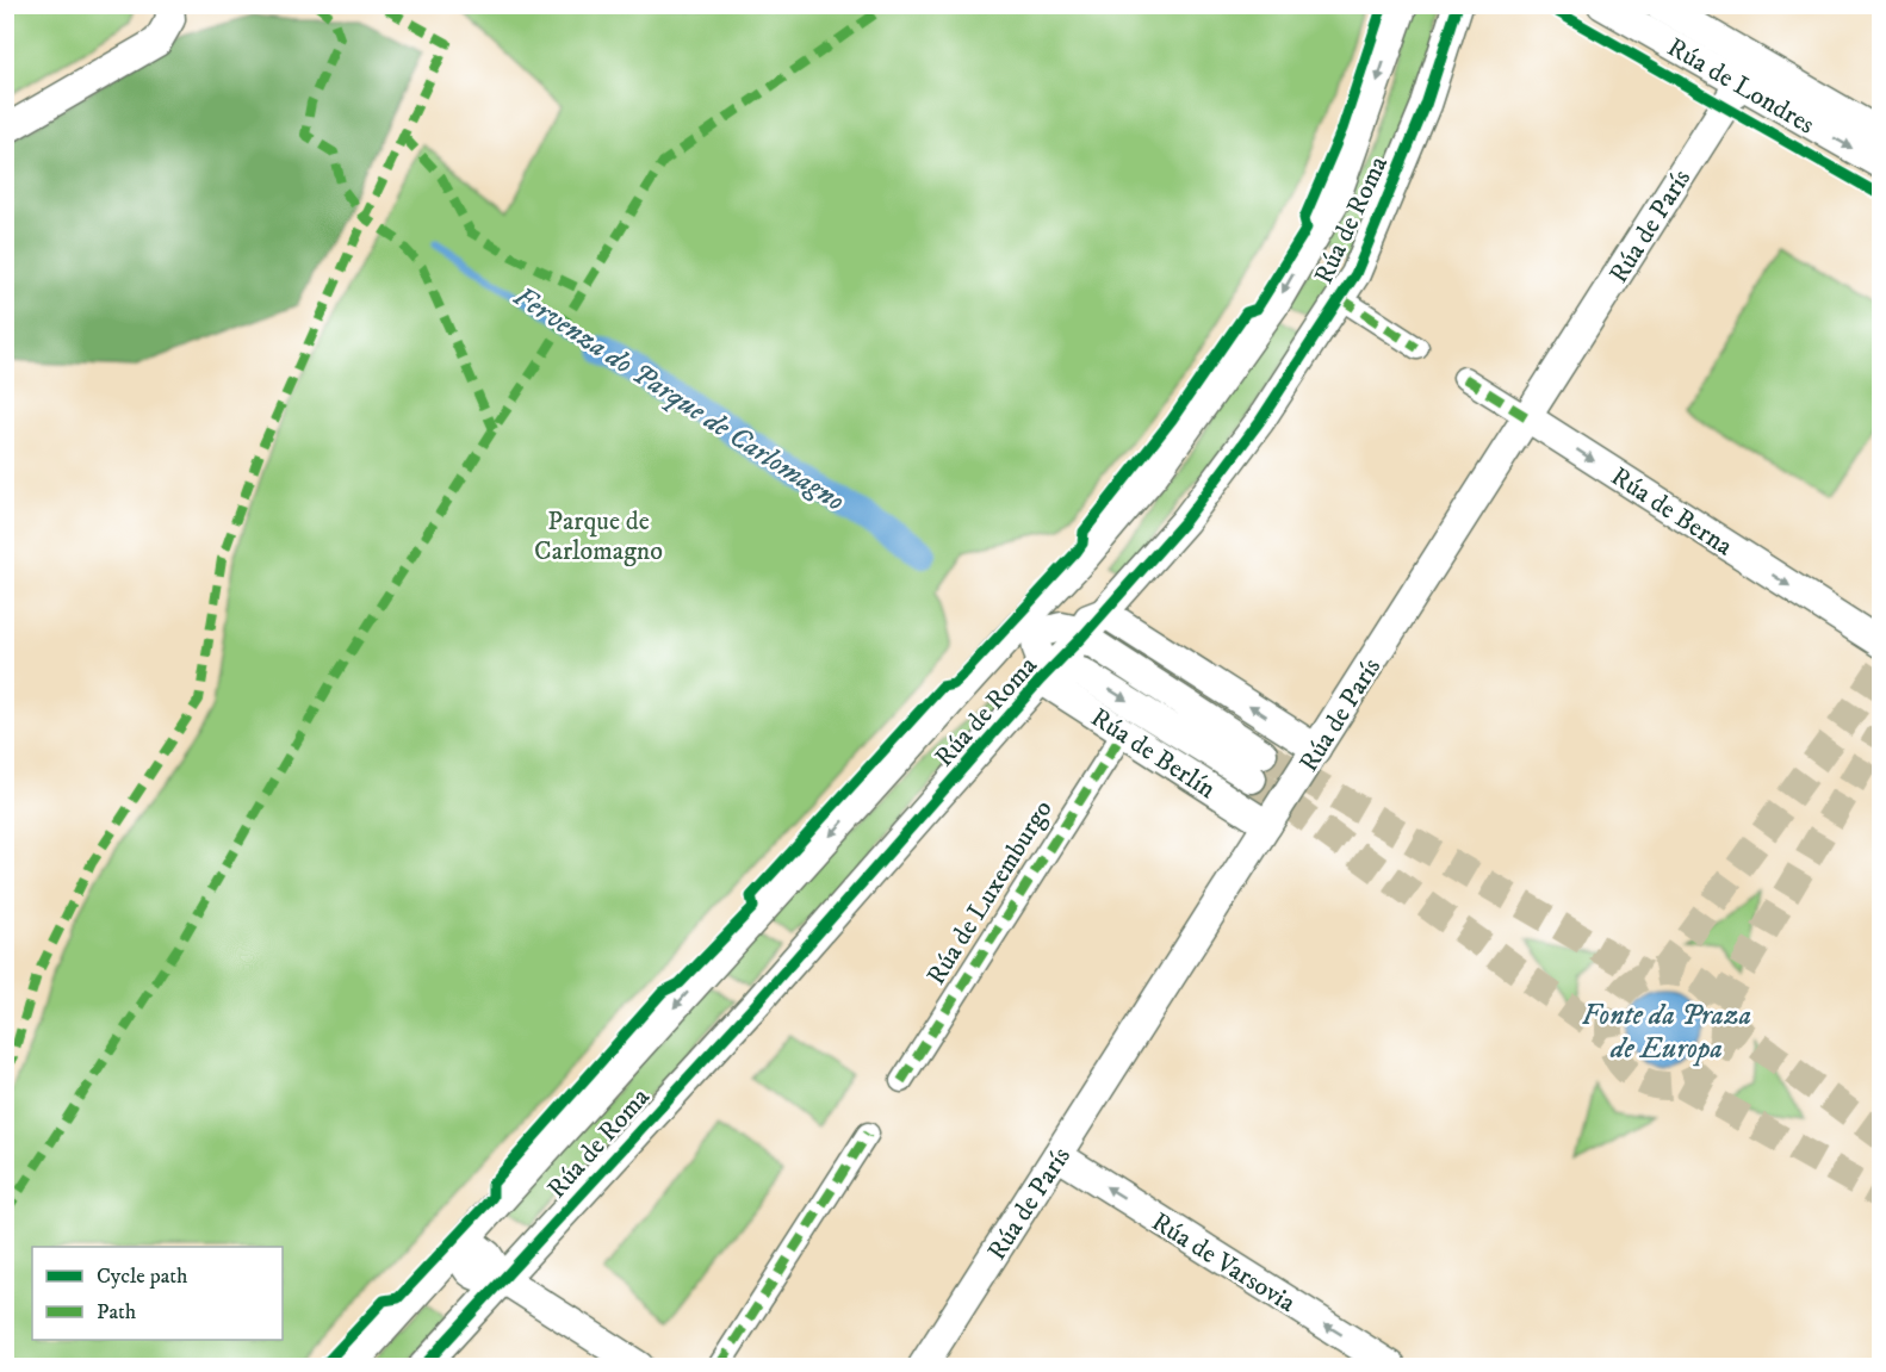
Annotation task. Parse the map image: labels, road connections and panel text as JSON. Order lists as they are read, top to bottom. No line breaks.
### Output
{"streets":{"street":["Rúa de Londres","Rúa de Roma","Rúa de París","Rúa de Berna","Rúa de Berlín","Rúa de Luxemburgo","Rúa de Varsovia"]},"crossings":[["Rúa de Londres","Rúa de París"],["Rúa de Roma","Rúa de Berlín"],["Rúa de París","Rúa de Berna"],["Rúa de París","Rúa de Berlín"],["Rúa de París","Rúa de Varsovia"],["Rúa de Berlín","Rúa de Luxemburgo"]],"one_way":["Rúa de Berna","Rúa de Varsovia"],"water":["Fervenza do Parque de Carlomagno","Fonte da Praza de Europa"],"parks":["Parque de Carlomagno"],"legend":["Cycle path","Path"]}
